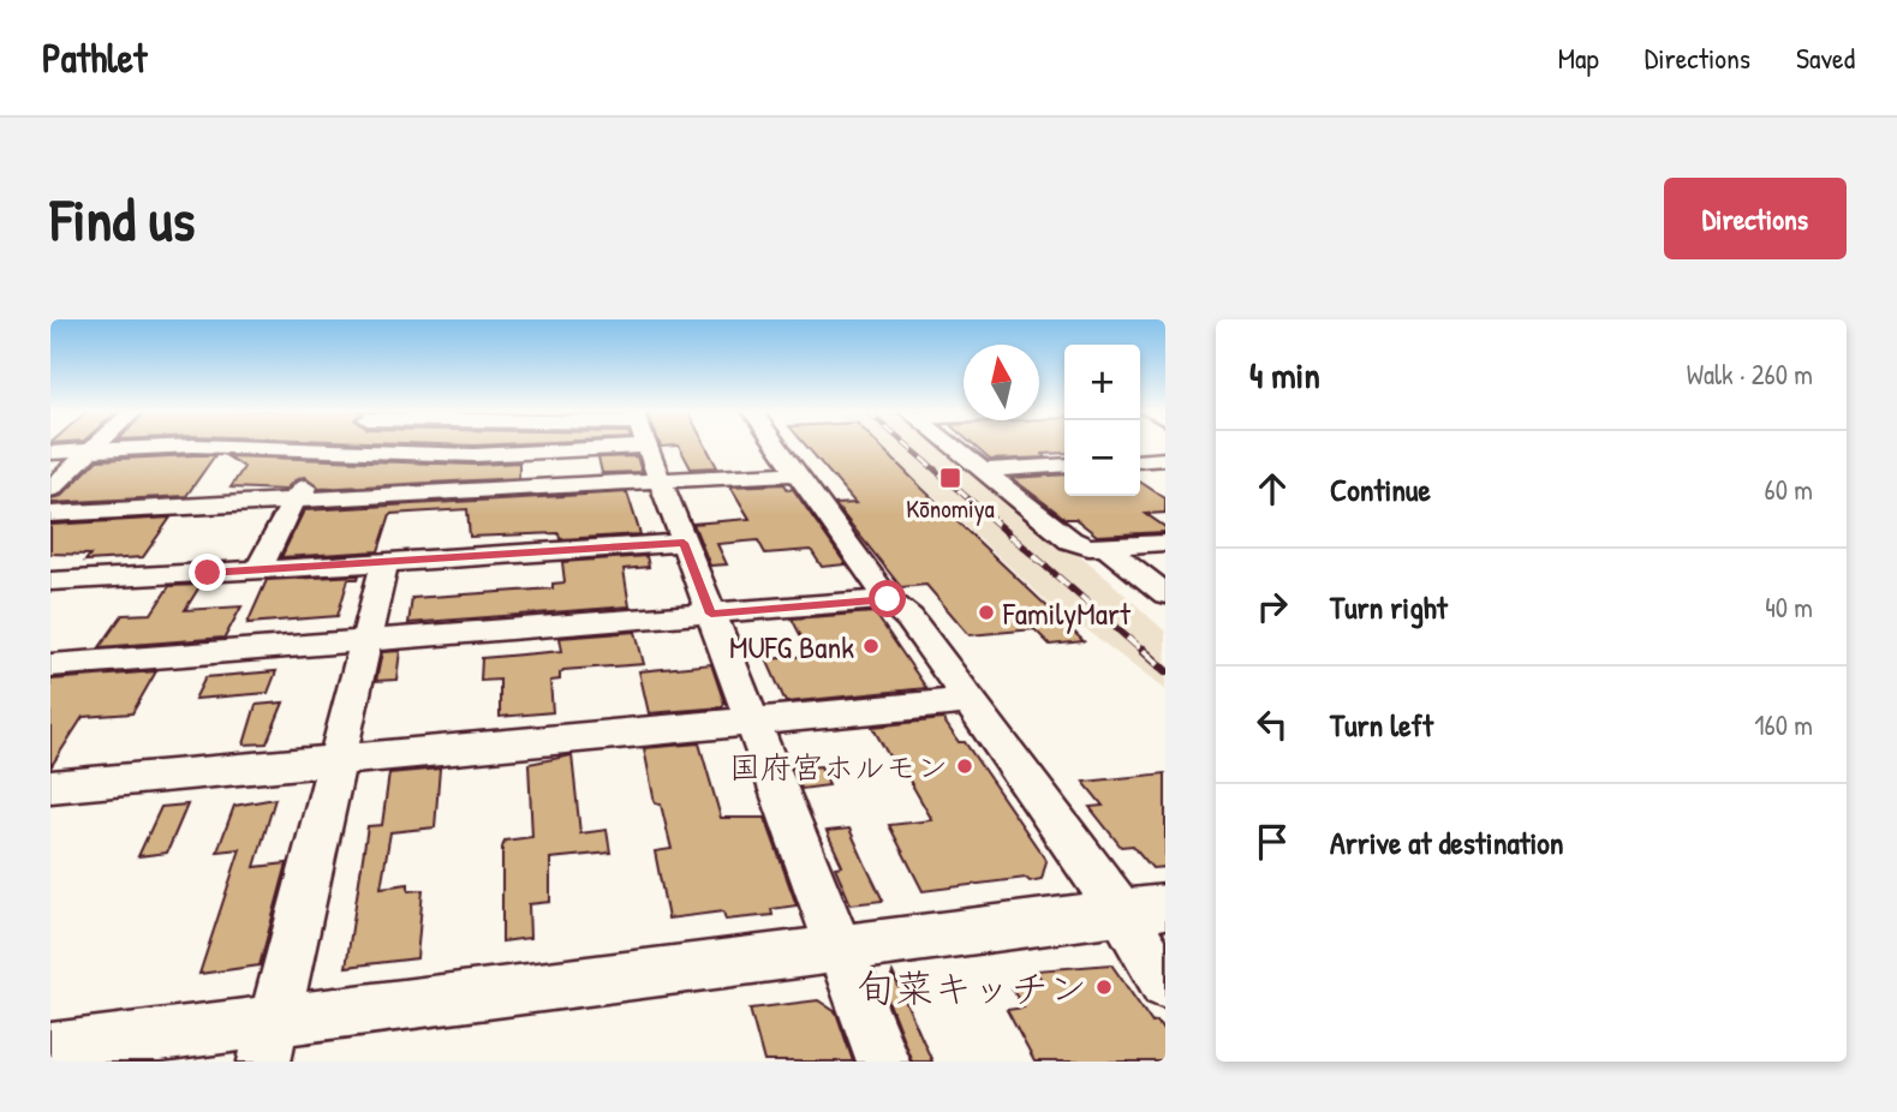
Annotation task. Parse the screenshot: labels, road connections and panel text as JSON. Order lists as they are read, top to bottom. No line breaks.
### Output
{"places":{"transit":["Kōnomiya"],"other":["FamilyMart","MUFG Bank","国府宮ホルモン","旬菜キッチン"]},"north":"top","page":{"header":"Pathlet","nav":["Map","Directions","Saved"],"buttons":"Directions","title":"Find us","heading":["4 min","Walk · 260 m"],"map_buttons":["+","−"],"list":[["Continue","60 m"],["Turn right","40 m"],["Turn left","160 m"],"Arrive at destination"]}}
